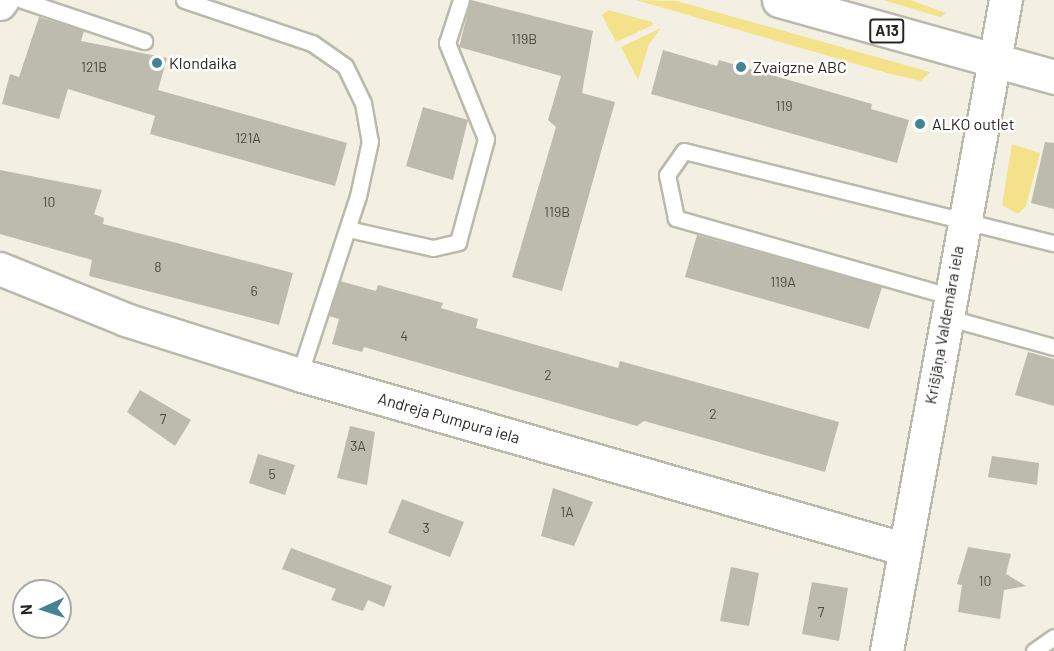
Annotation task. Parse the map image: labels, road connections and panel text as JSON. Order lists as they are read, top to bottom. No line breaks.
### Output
{"streets":{"main road":["A13"],"street":["Krišjāņa Valdemāra iela","Andreja Pumpura iela"]},"crossings":[["A13","Krišjāņa Valdemāra iela"],["Krišjāņa Valdemāra iela","Andreja Pumpura iela"]],"places":["Klondaika","Zvaigzne ABC","ALKO outlet"],"house_numbers":["119B","121B","119","121A","10","119B","8","119A","6","4","2","2","7","3A","5","1A","3","10","7"],"north":"left"}
